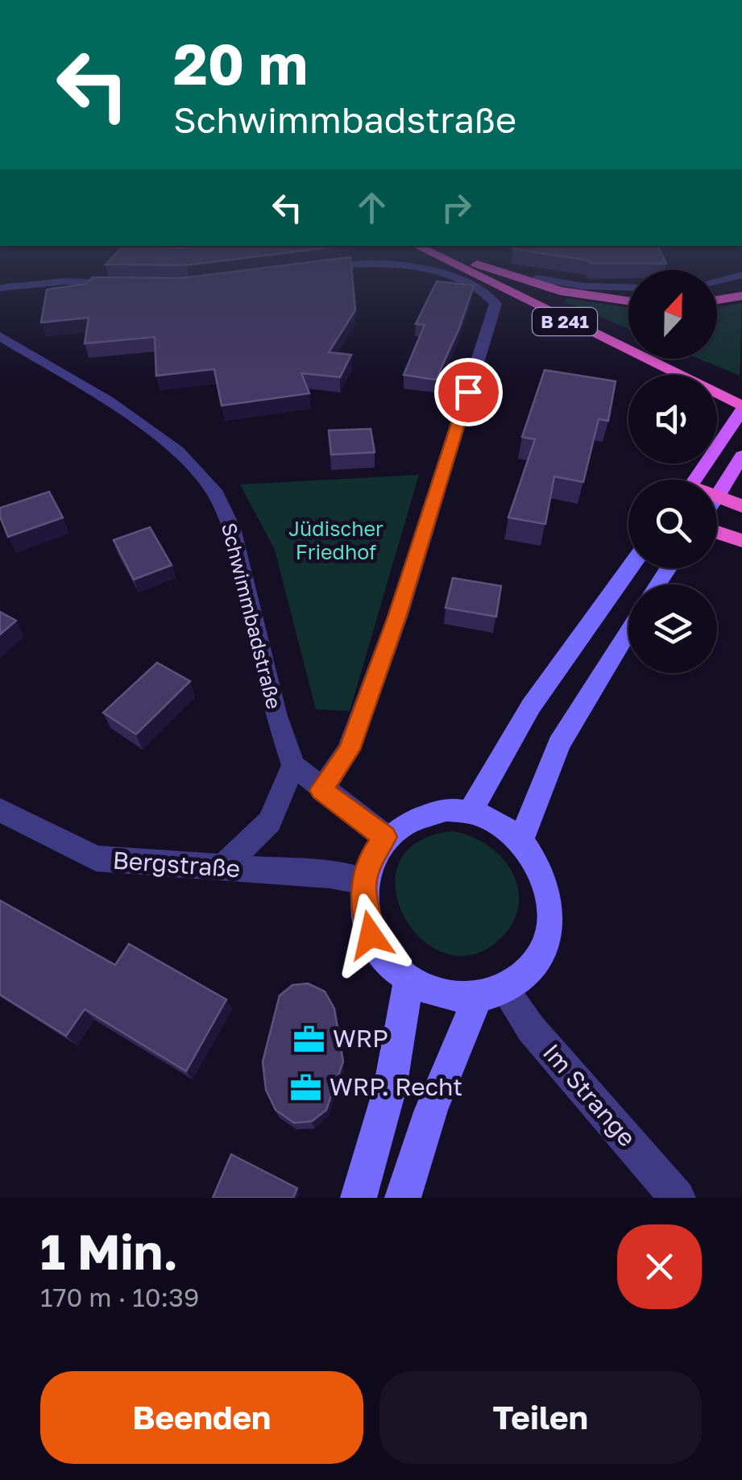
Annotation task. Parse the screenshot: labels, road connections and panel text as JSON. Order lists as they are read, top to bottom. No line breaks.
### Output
{"streets":{"highway":["B 241"],"street":["Schwimmbadstraße","Bergstraße","Im Strange"]},"crossings":[["Bergstraße","Im Strange"]],"parks":["Jüdischer Friedhof"],"places":{"office":["WRP","WRP. Recht"]},"north":"top","page":{"turn":["20 m","Schwimmbadstraße"],"heading":["1 Min.","170 m · 10:39"],"buttons":["Beenden","Teilen"]}}
